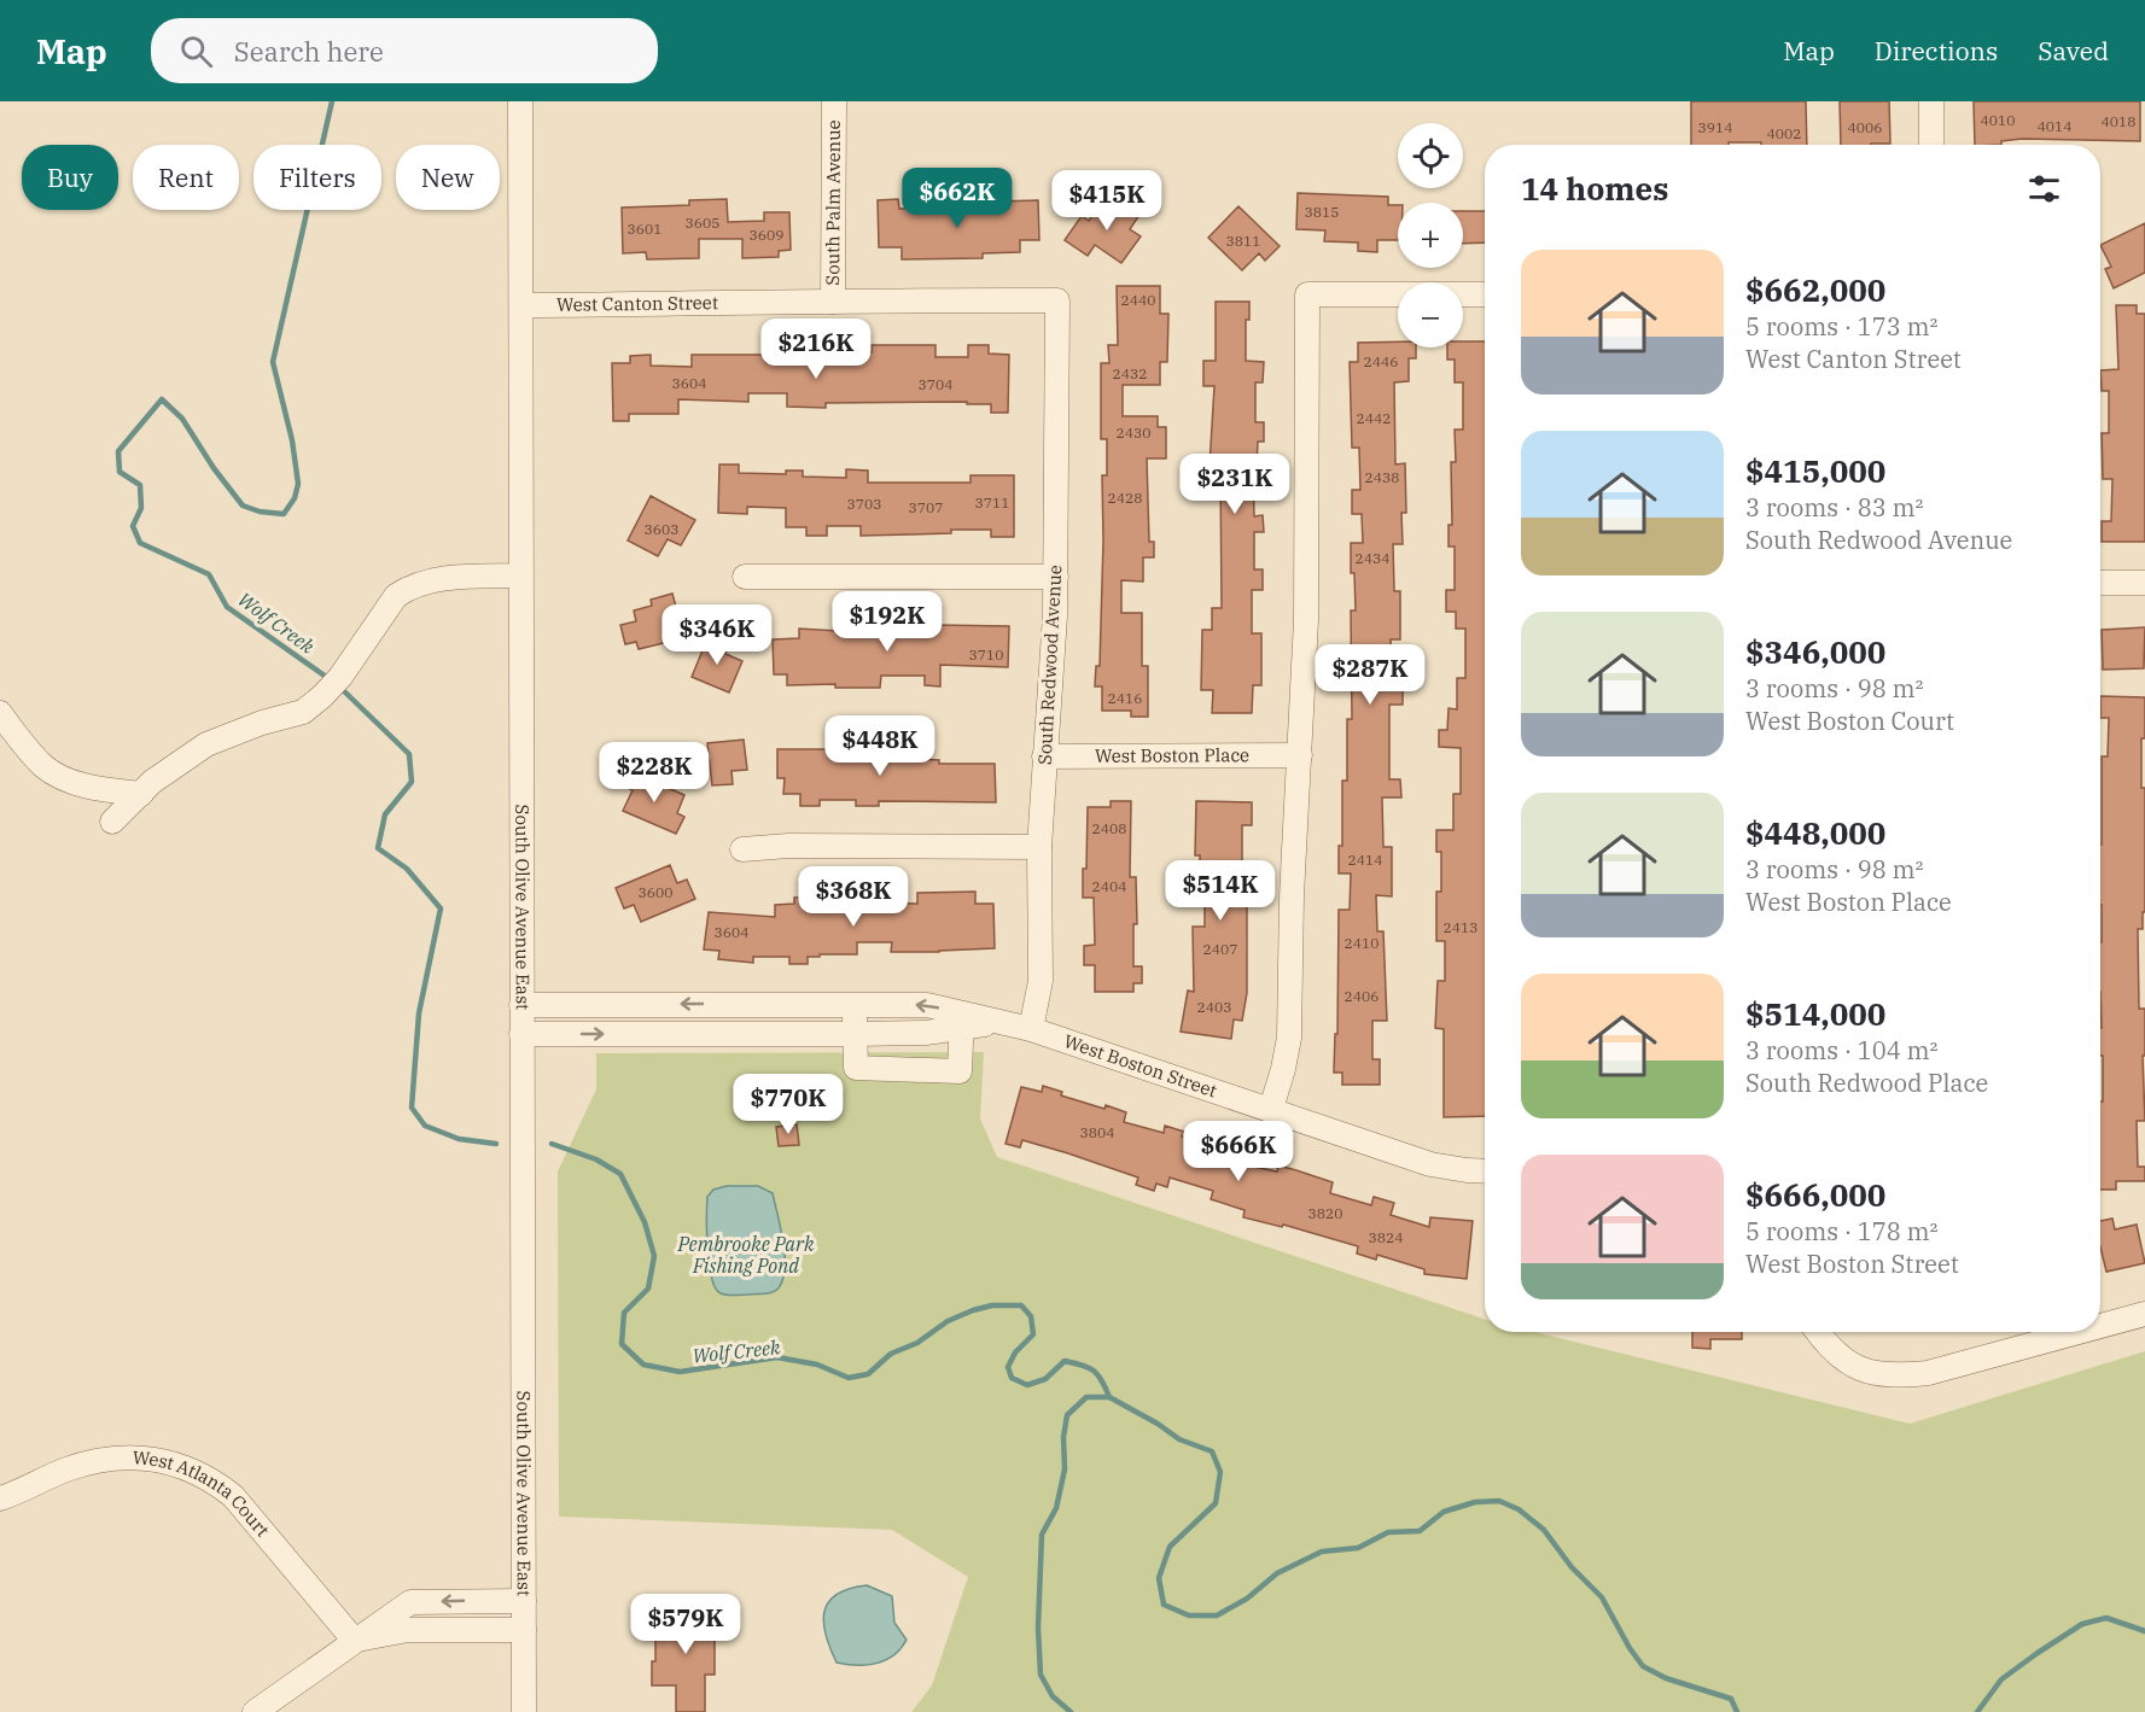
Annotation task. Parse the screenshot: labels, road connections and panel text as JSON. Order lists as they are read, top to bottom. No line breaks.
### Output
{"streets":{"street":["South Palm Avenue","West Canton Street","South Redwood Avenue","West Boston Place","South Olive Avenue East","West Boston Street","West Atlanta Court"]},"crossings":[["South Palm Avenue","West Canton Street"],["West Canton Street","South Redwood Avenue"],["West Canton Street","South Olive Avenue East"],["South Redwood Avenue","West Boston Place"],["South Redwood Avenue","West Boston Street"],["South Olive Avenue East","West Boston Street"]],"water":["Wolf Creek","Pembrooke Park Fishing Pond"],"house_numbers":["4010","4018","4014","3914","4006","4002","3815","3605","3601","3609","3811","2440","2446","2432","3604","3704","2442","2430","2438","2428","3711","3703","3707","3603","2434","3710","2416","2408","2414","2404","3600","2413","3604","2410","2407","2406","2403","3804","3820","3824"],"page":{"header":"Map","search":"Search here","nav":["Map","Directions","Saved"],"map_buttons":["+","−"],"chip":["Buy","Rent","Filters","New"],"heading":"14 homes","price":["$662K","$415K","$216K","$231K","$192K","$346K","$287K","$448K","$228K","$514K","$368K","$770K","$666K","$579K"],"list":[{"name":"$662,000","note":"5 rooms · 173 m² · West Canton Street"},{"name":"$415,000","note":"3 rooms · 83 m² · South Redwood Avenue"},{"name":"$346,000","note":"3 rooms · 98 m² · West Boston Court"},{"name":"$448,000","note":"3 rooms · 98 m² · West Boston Place"},{"name":"$514,000","note":"3 rooms · 104 m² · South Redwood Place"},{"name":"$666,000","note":"5 rooms · 178 m² · West Boston Street"}]}}
